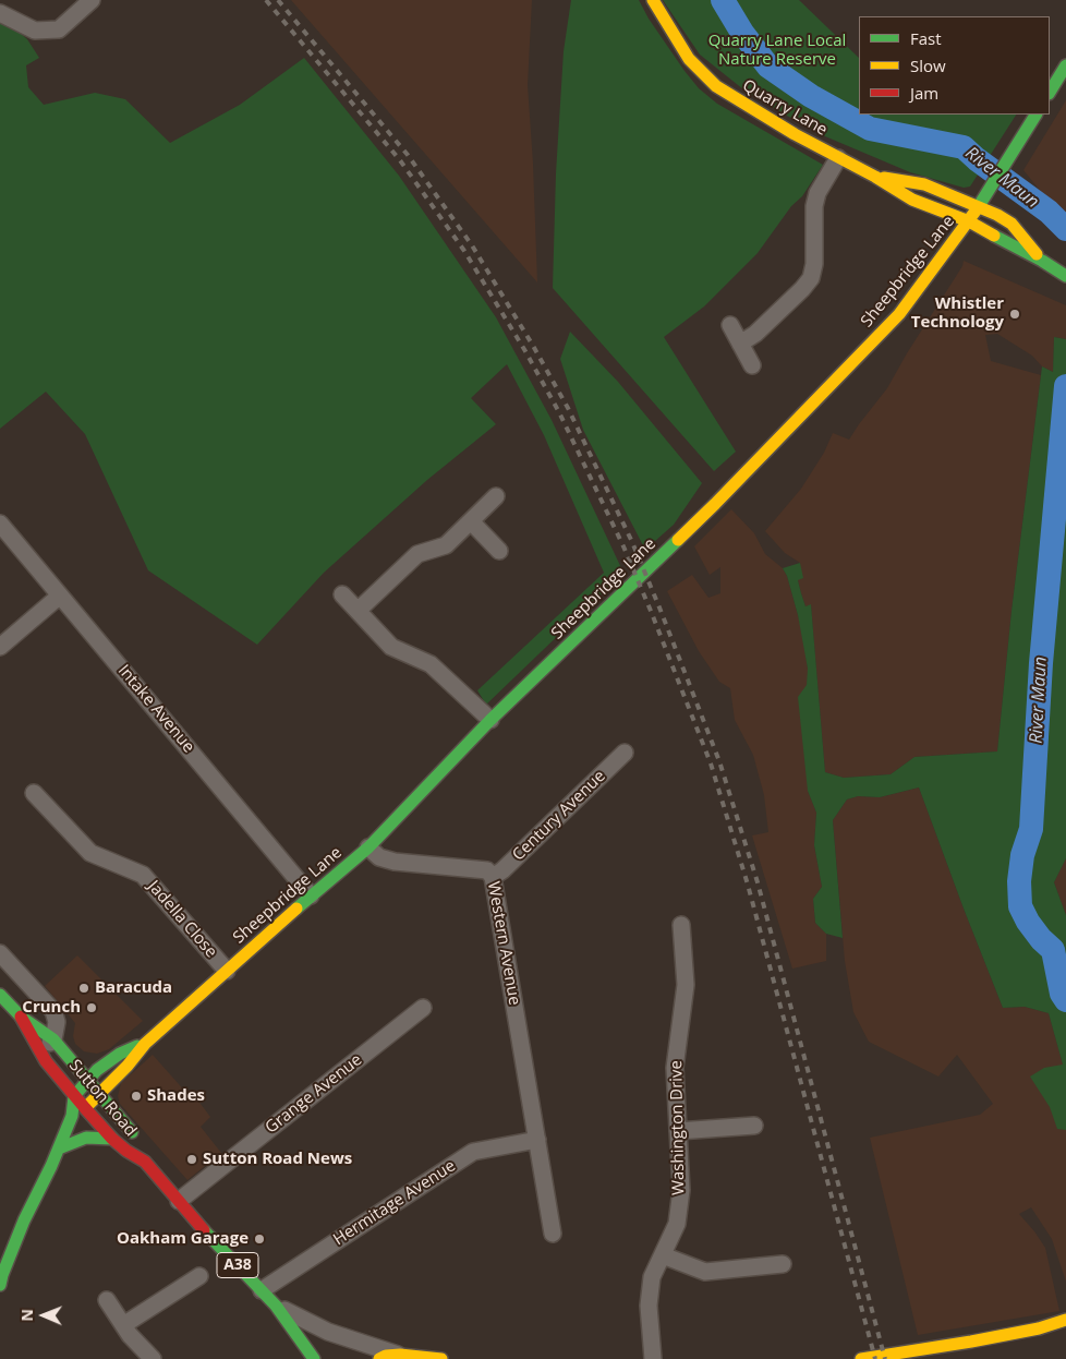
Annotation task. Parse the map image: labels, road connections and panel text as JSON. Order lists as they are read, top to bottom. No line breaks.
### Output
{"streets":{"main road":["Quarry Lane","Sheepbridge Lane","Sutton Road","A38"],"street":["Intake Avenue","Century Avenue","Jadella Close","Western Avenue","Grange Avenue","Washington Drive","Hermitage Avenue"]},"crossings":[["Quarry Lane","Sheepbridge Lane"],["Sheepbridge Lane","Intake Avenue"],["Sheepbridge Lane","Jadella Close"],["Sheepbridge Lane","Western Avenue"],["Sheepbridge Lane","Sutton Road"],["Century Avenue","Western Avenue"],["Western Avenue","Hermitage Avenue"],["Grange Avenue","Sutton Road"],["Sutton Road","Hermitage Avenue"]],"water":["River Maun"],"parks":["Quarry Lane Local Nature Reserve"],"places":["Whistler Technology","Baracuda","Crunch","Shades","Sutton Road News","Oakham Garage"],"legend":["Fast","Slow","Jam"],"north":"left"}
